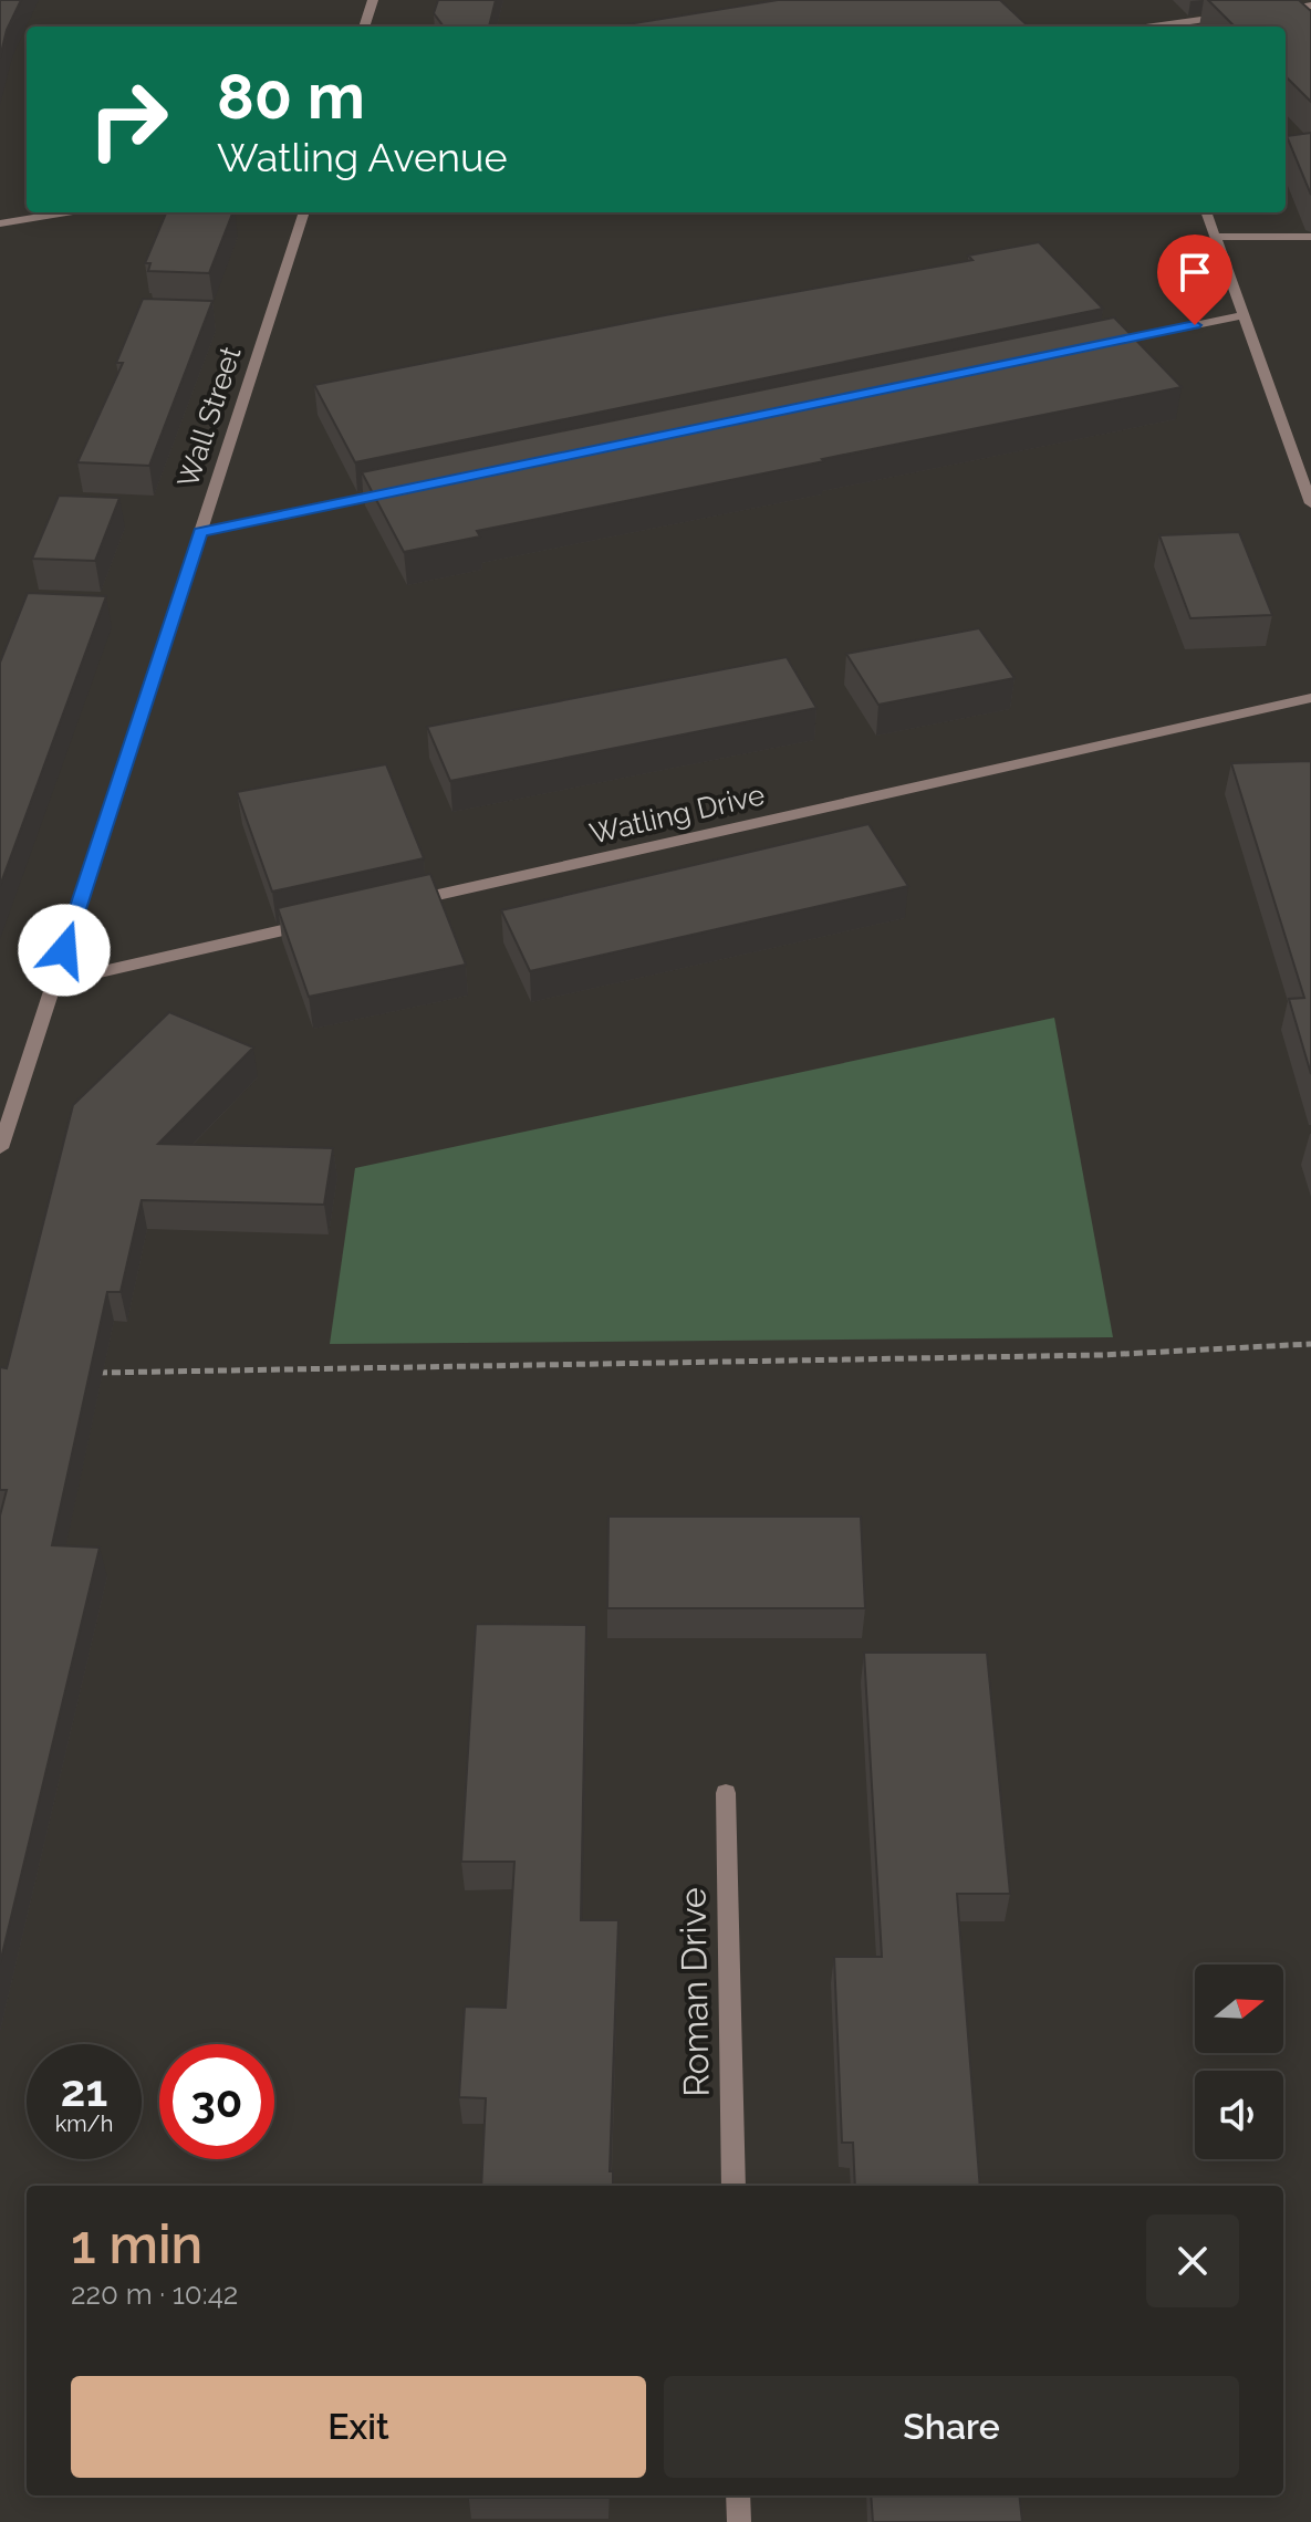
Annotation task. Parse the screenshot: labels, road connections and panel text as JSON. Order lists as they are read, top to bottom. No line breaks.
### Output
{"streets":{"street":["Wall Street","Watling Drive","Roman Drive"]},"north":"right","page":{"turn":["80 m","Watling Avenue"],"speed":"21 km/h","limit":"30","heading":["1 min","220 m · 10:42"],"buttons":["Exit","Share"]}}
